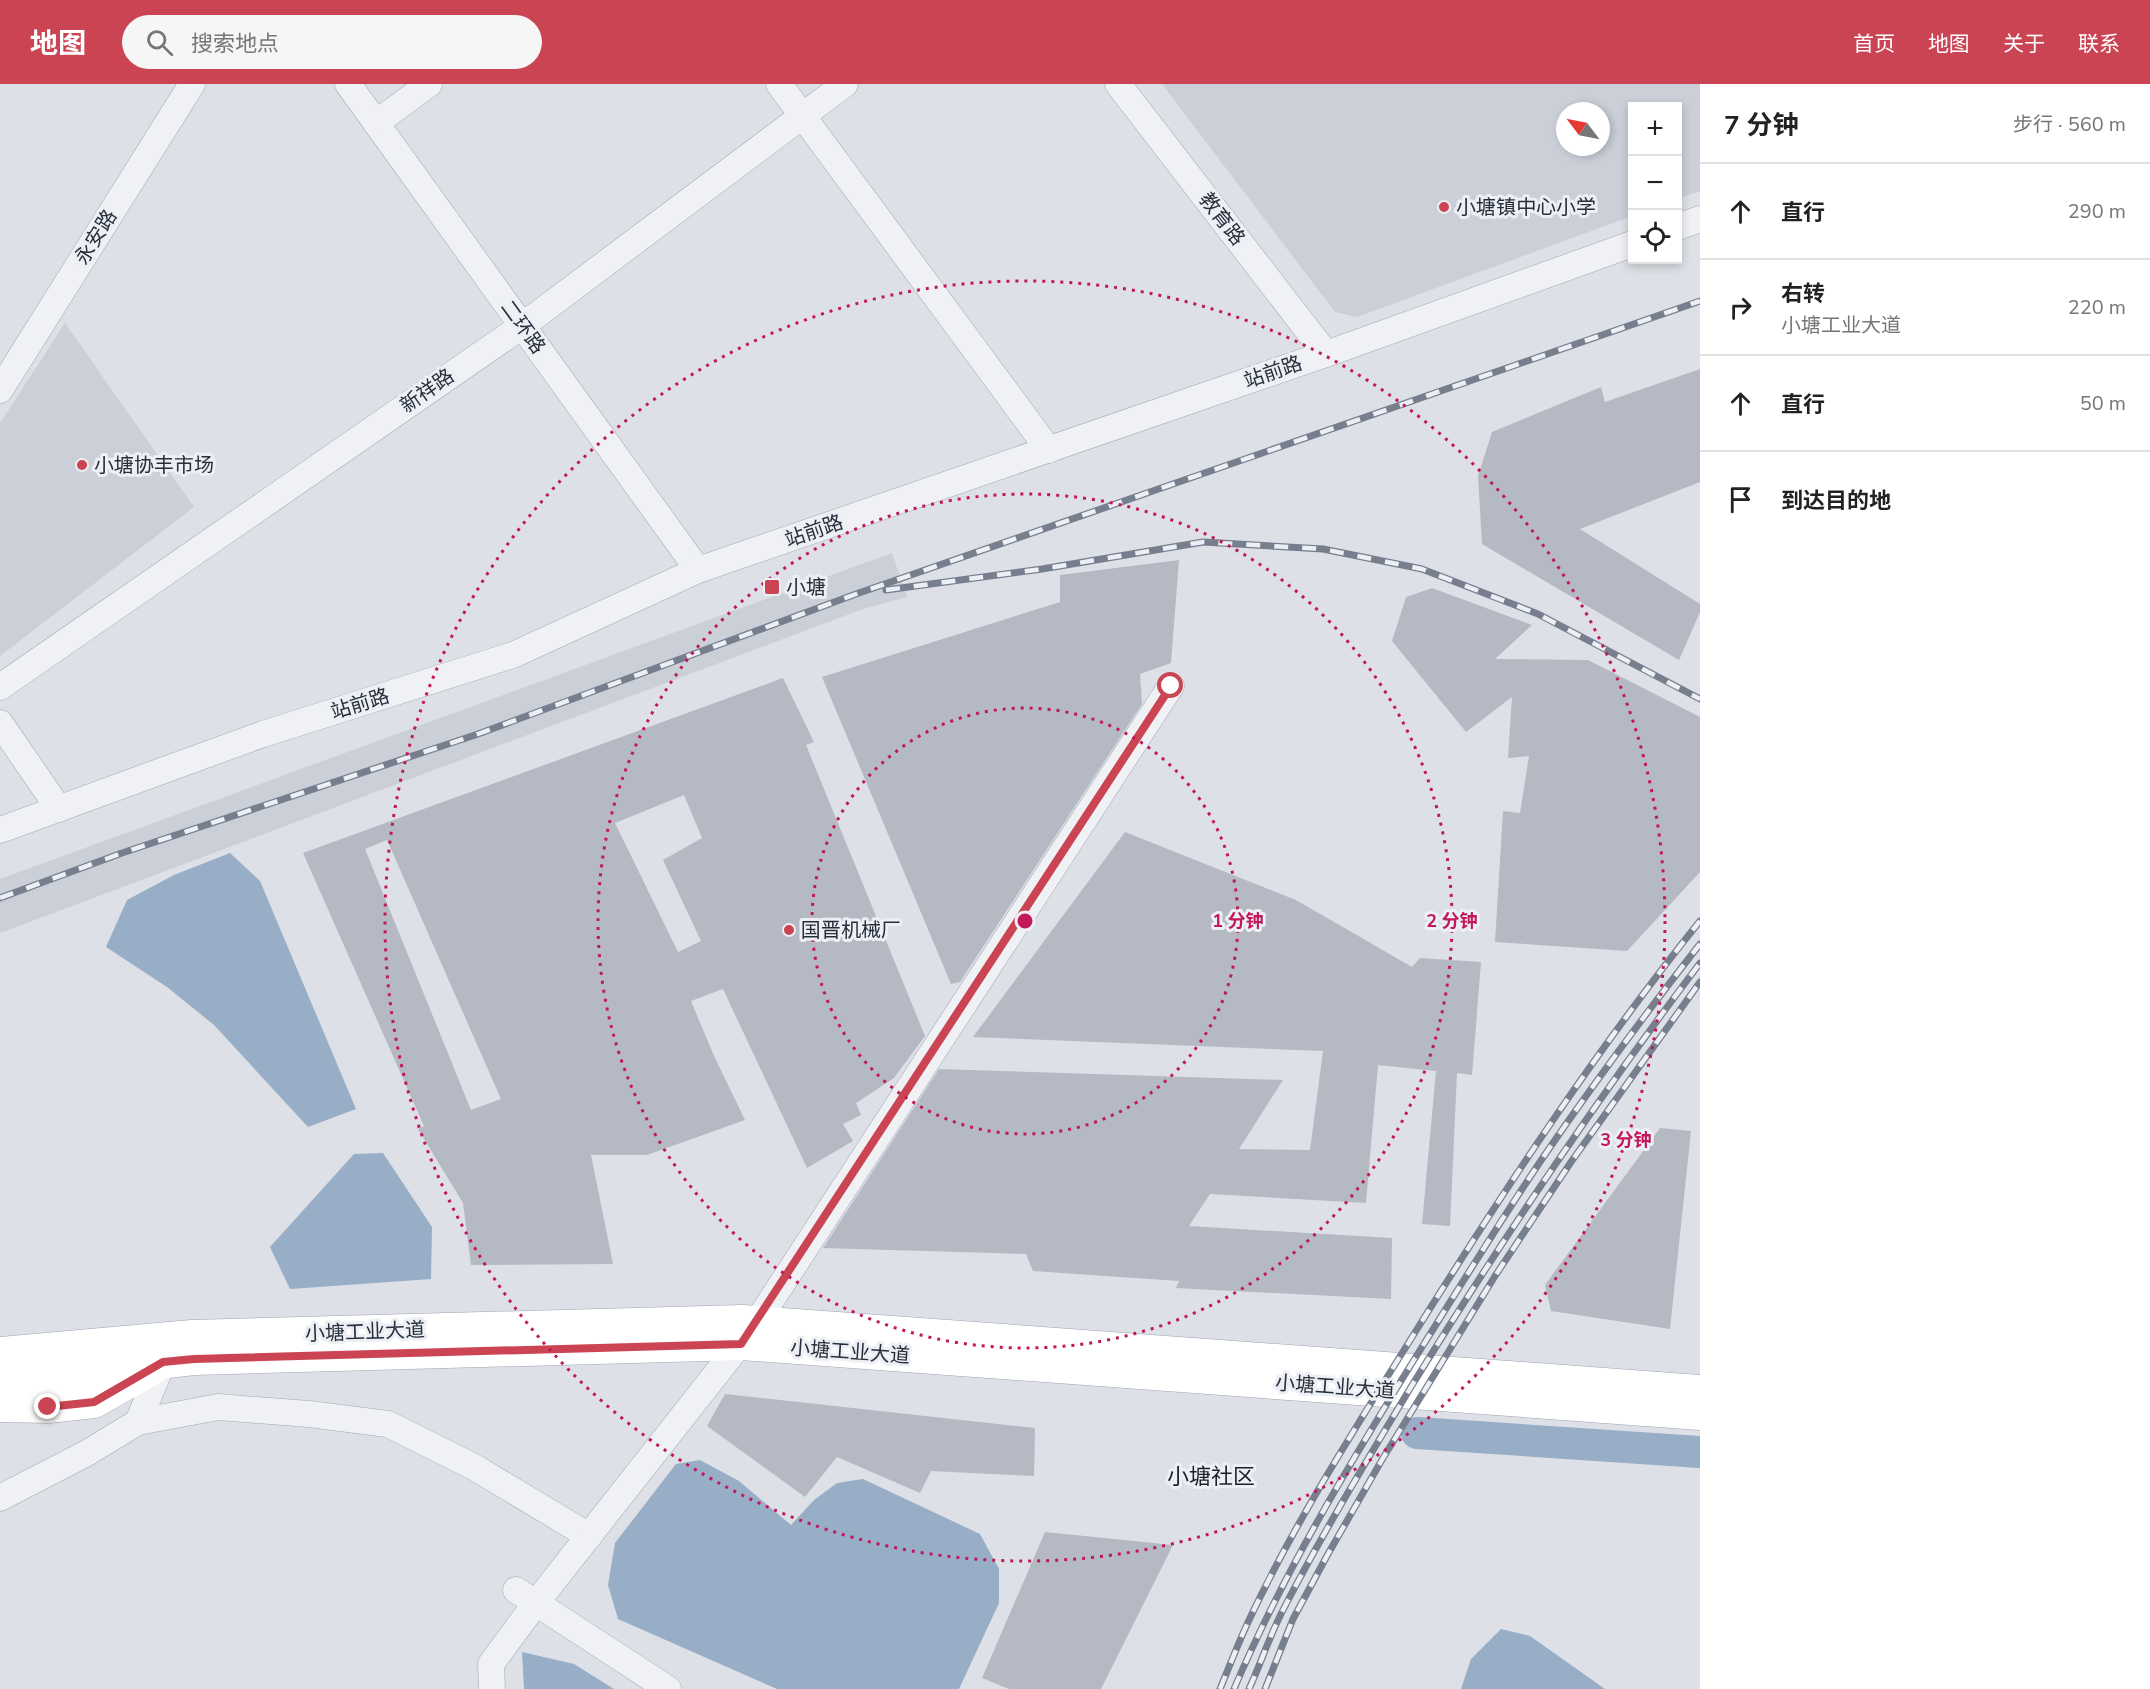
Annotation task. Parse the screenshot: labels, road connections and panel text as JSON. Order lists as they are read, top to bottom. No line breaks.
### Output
{"streets":{"main road":["小塘工业大道"],"street":["教育路","永安路","二环路","站前路","新祥路"]},"crossings":[["教育路","站前路"],["二环路","站前路"],["二环路","新祥路"]],"districts":["小塘社区"],"places":{"other":["小塘镇中心小学","小塘协丰市场","国晋机械厂"],"transit":["小塘"]},"north":"top left","page":{"header":"地图","search":"搜索地点","nav":["首页","地图","关于","联系"],"heading":["7 分钟","步行 · 560 m"],"map_buttons":["+","−"],"list":[["直行","290 m"],["右转","小塘工业大道","220 m"],["直行","50 m"],"到达目的地"]},"rings":["1 分钟","2 分钟","3 分钟"]}
